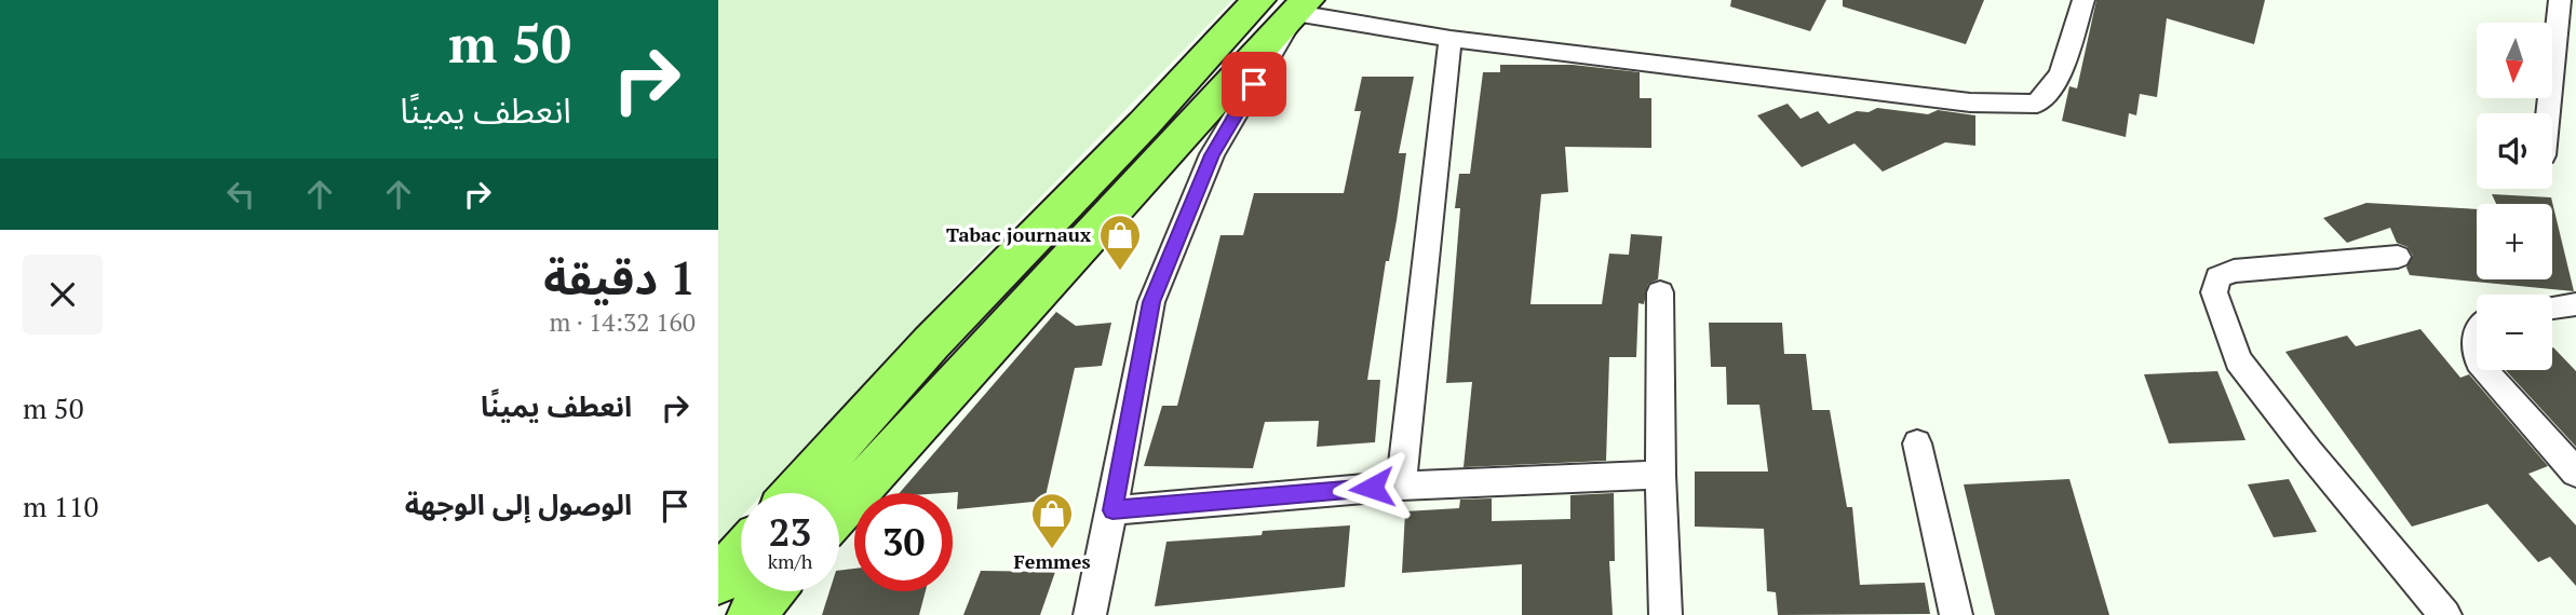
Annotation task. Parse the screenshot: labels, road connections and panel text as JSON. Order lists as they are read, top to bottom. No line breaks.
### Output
{"places":{"shop":["Tabac journaux","Femmes"]},"north":"bottom","page":{"turn":["50 m","انعطف يمينًا"],"map_buttons":["+","−"],"heading":["1 دقيقة","160 m · 14:32"],"list":[{"name":"انعطف يمينًا","value":"50 m"},{"name":"الوصول إلى الوجهة","value":"110 m"}],"speed":"23 km/h","limit":"30"}}
